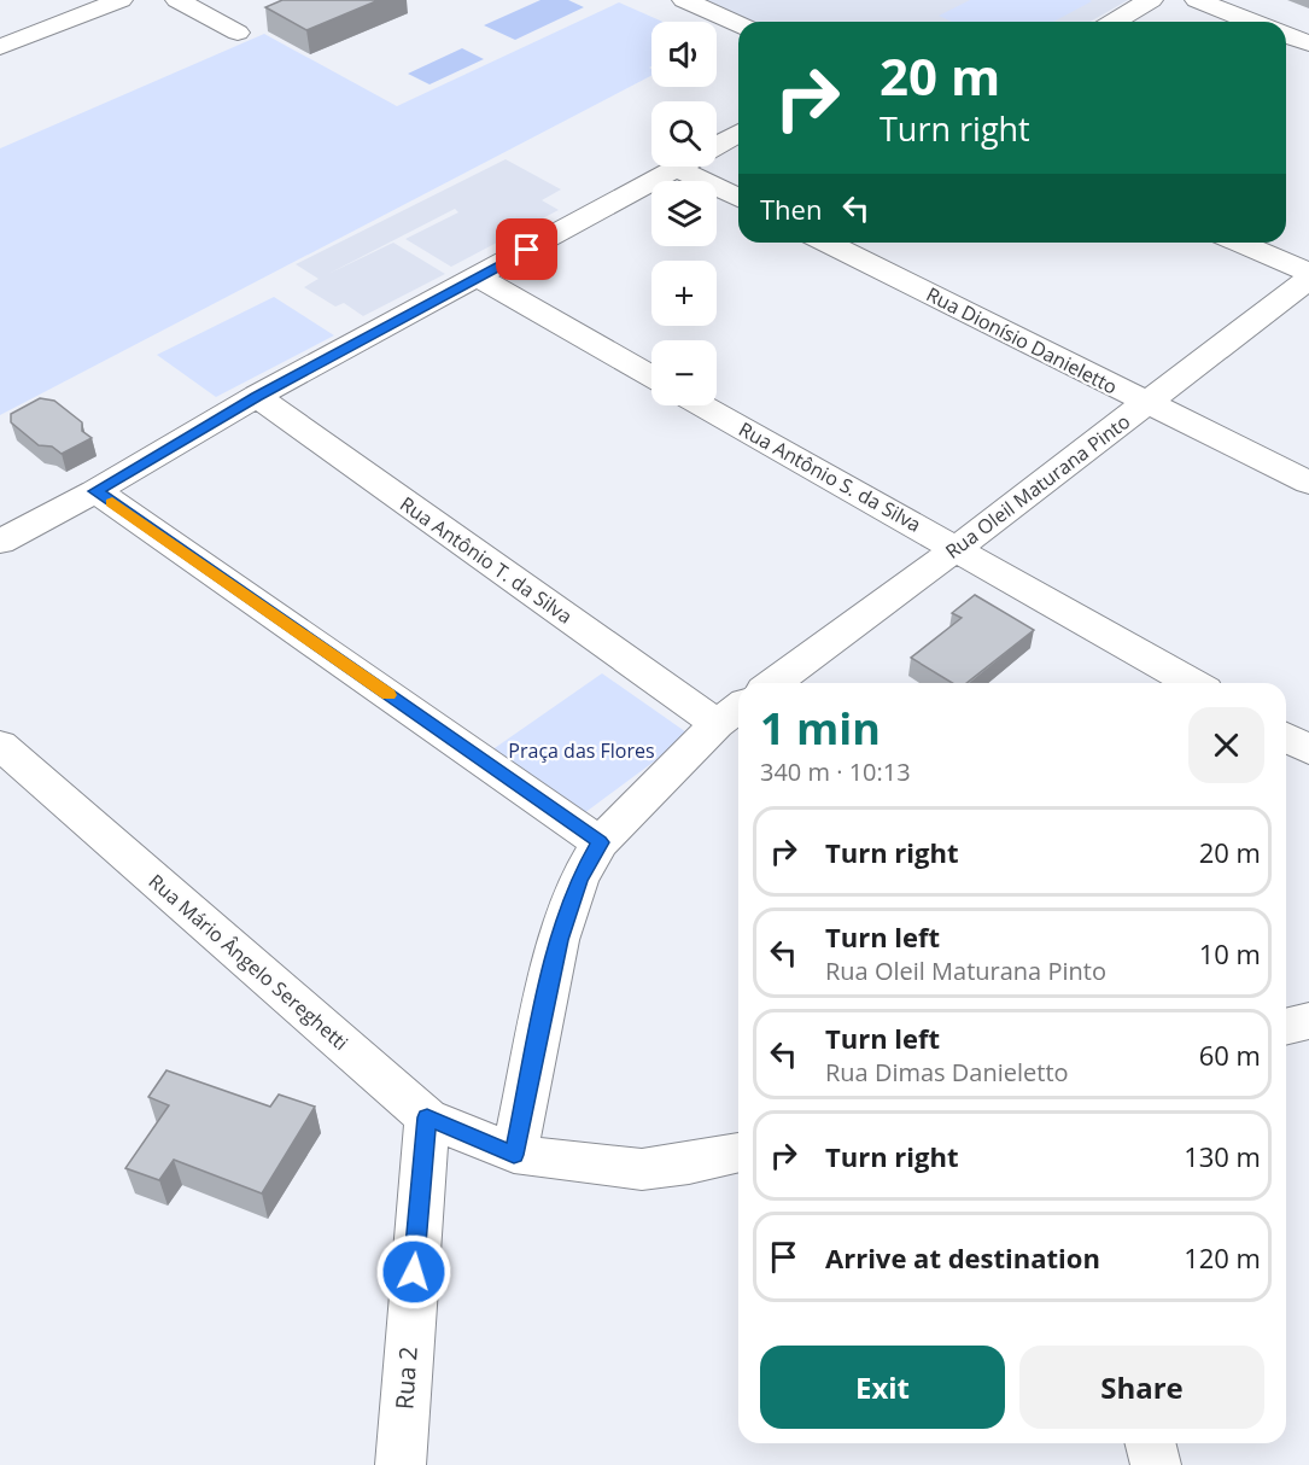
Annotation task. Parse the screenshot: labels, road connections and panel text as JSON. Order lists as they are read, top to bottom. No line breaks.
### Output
{"streets":{"street":["Rua Dionísio Danieletto","Rua Antônio S. da Silva","Rua Oleil Maturana Pinto","Rua Antônio T. da Silva","Rua Mário Ângelo Sereghetti","Rua 2"]},"crossings":[["Rua Dionísio Danieletto","Rua Oleil Maturana Pinto"],["Rua Antônio S. da Silva","Rua Oleil Maturana Pinto"],["Rua Mário Ângelo Sereghetti","Rua 2"]],"parks":["Praça das Flores"],"page":{"map_buttons":["+","−"],"turn":["20 m","Turn right"],"then":"Then","heading":["1 min","340 m · 10:13"],"list":[{"name":"Turn right","value":"20 m"},{"name":"Turn left","note":"Rua Oleil Maturana Pinto","value":"10 m"},{"name":"Turn left","note":"Rua Dimas Danieletto","value":"60 m"},{"name":"Turn right","value":"130 m"},{"name":"Arrive at destination","value":"120 m"}],"buttons":["Exit","Share"]}}
